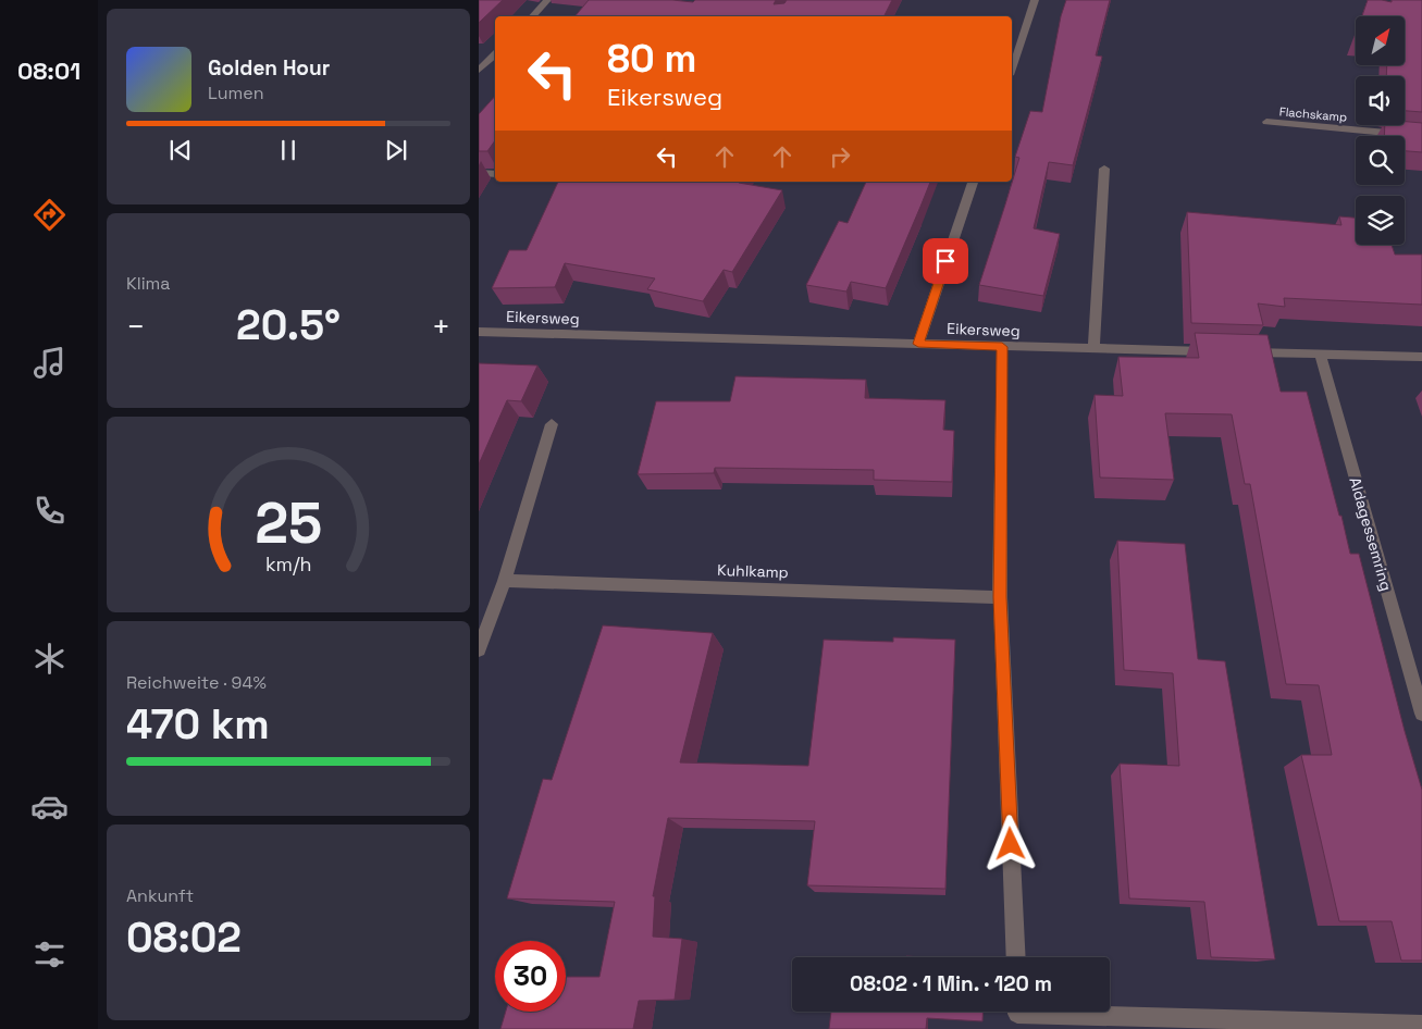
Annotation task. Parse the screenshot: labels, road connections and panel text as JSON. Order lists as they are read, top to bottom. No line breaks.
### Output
{"streets":{"street":["Flachskamp","Eikersweg","Aldagessemring","Kuhlkamp"]},"north":"top right","page":{"tabs":"08:01","turn":["80 m","Eikersweg"],"song":["Golden Hour","Lumen"],"tile":["Klima",["Reichweite · 94%","470 km"],["Ankunft","08:02"]],"heat":["−","20.5°","+"],"limit":"30","trip":"08:02 · 1 Min. · 120 m","gauge":["25","km/h"]}}
